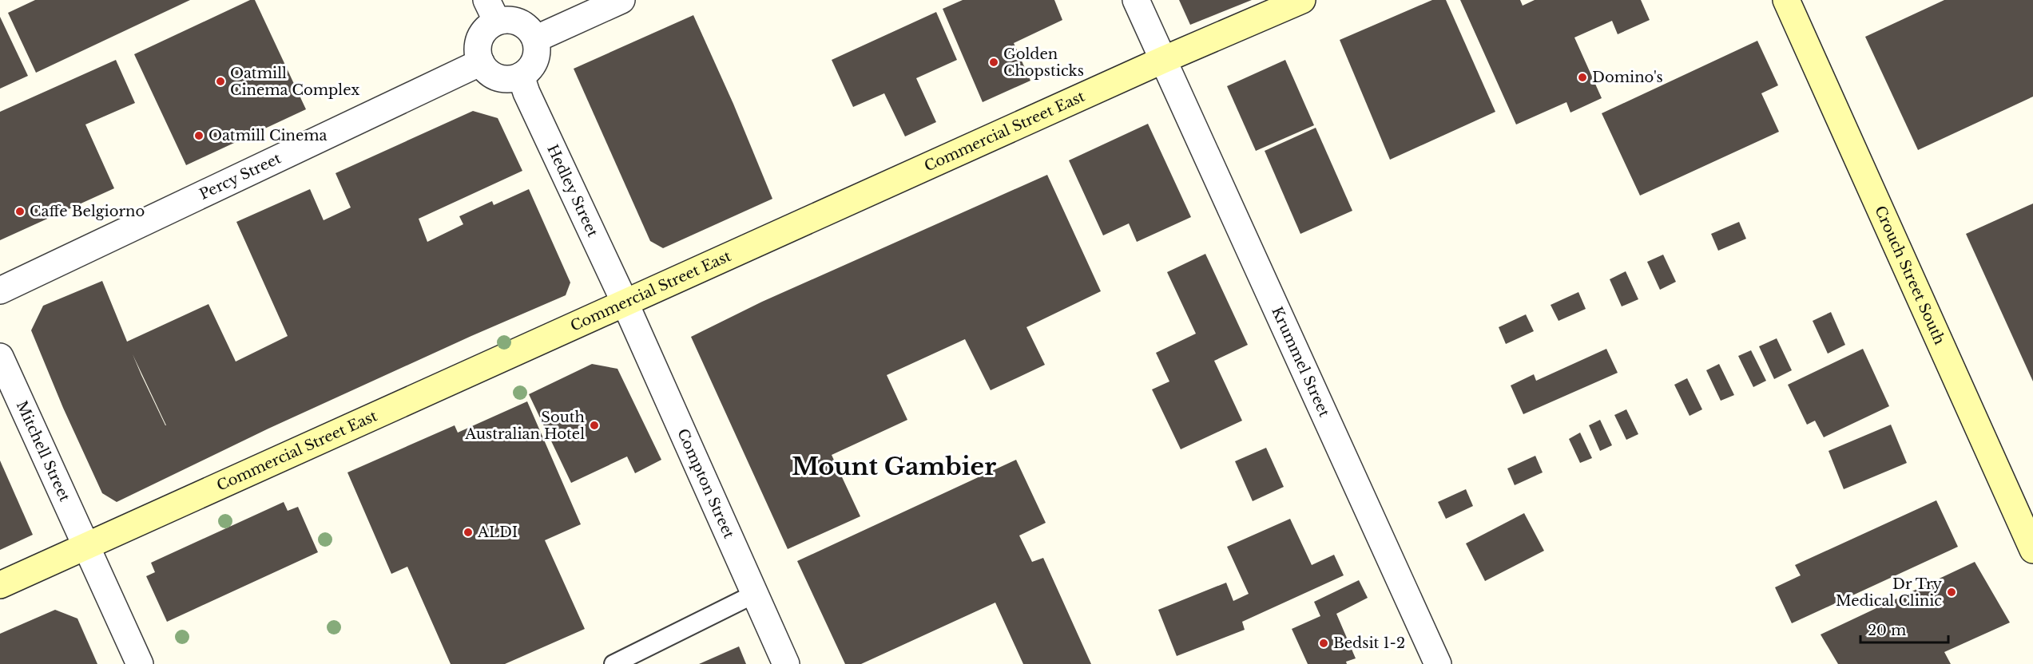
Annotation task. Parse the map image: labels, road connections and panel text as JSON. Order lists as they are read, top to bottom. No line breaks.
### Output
{"streets":{"street":["Commercial Street East","Percy Street","Hedley Street","Crouch Street South","Krummel Street","Mitchell Street","Compton Street"]},"crossings":[["Commercial Street East","Hedley Street"],["Commercial Street East","Krummel Street"],["Commercial Street East","Mitchell Street"],["Commercial Street East","Compton Street"],["Percy Street","Hedley Street"],["Hedley Street","Compton Street"]],"districts":["Mount Gambier"],"places":["Golden Chopsticks","Domino's","Oatmill Cinema Complex","Oatmill Cinema","Caffe Belgiorno","South Australian Hotel","ALDI","Dr Try Medical Clinic","Bedsit 1-2"],"scale_bar":"20 m"}
